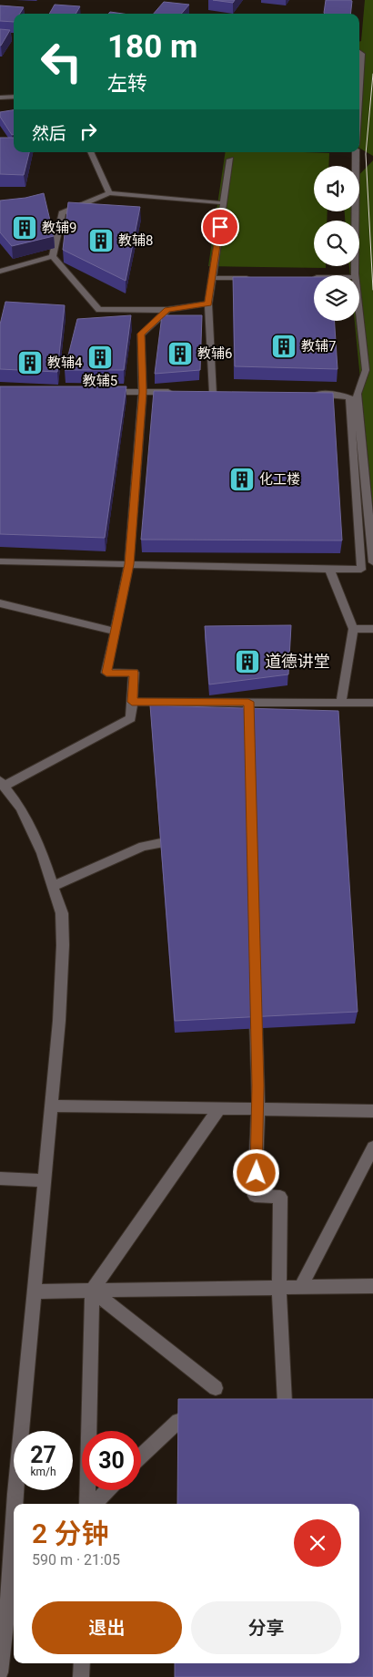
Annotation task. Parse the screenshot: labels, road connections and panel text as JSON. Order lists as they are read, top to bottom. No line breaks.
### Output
{"places":{"building":["教辅9","教辅8","教辅7","教辅6","教辅5","教辅4","化工楼","道德讲堂"]},"page":{"turn":["180 m","左转"],"then":"然后","speed":"27 km/h","limit":"30","heading":["2 分钟","590 m · 21:05"],"buttons":["退出","分享"]}}
